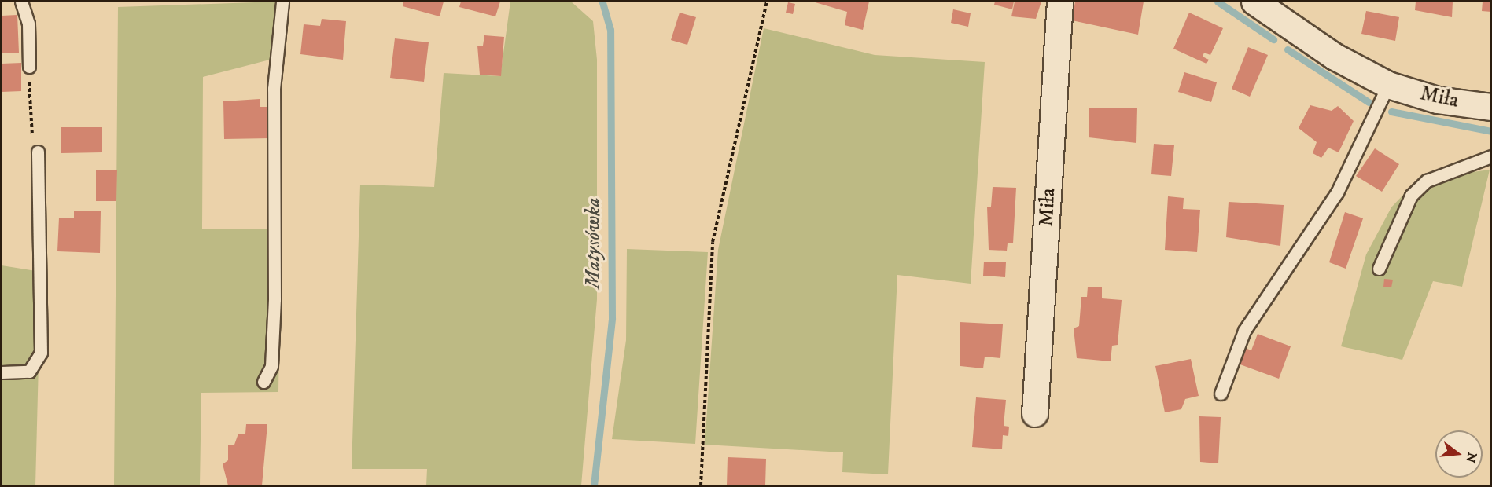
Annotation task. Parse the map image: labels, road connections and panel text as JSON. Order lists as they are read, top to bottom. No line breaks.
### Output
{"streets":{"street":["Miła"]},"water":["Matysówka"],"north":"right"}
